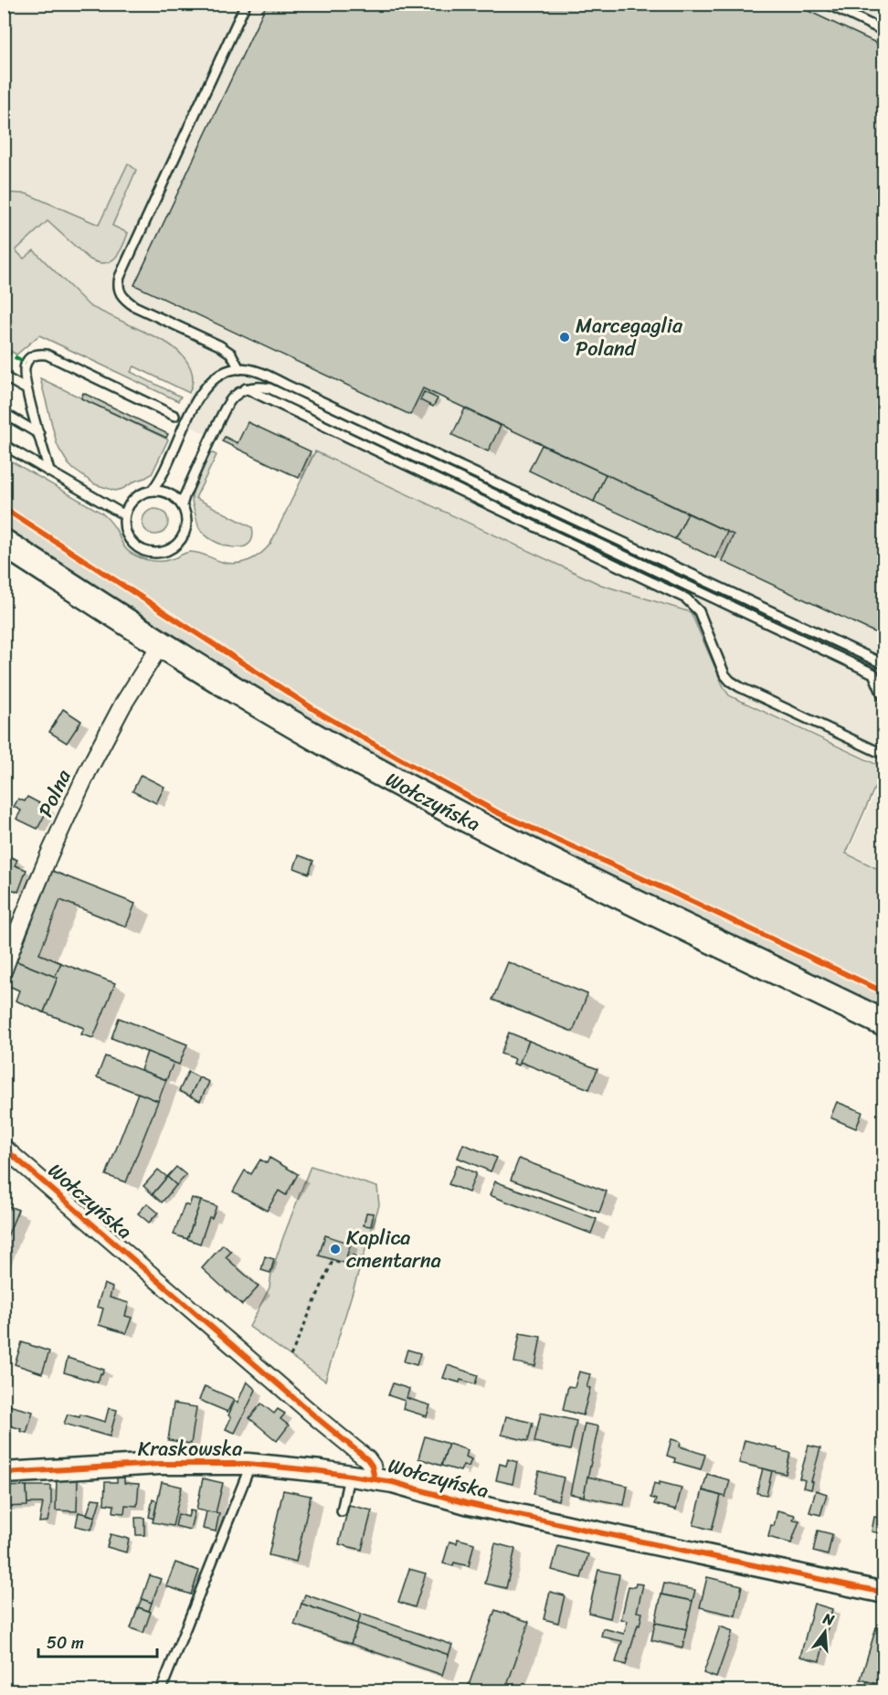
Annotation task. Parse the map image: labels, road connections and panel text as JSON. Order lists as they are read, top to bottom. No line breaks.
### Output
{"streets":{"main road":["Wołczyńska"],"street":["Polna","Kraskowska"]},"crossings":[["Polna","Wołczyńska"],["Wołczyńska","Kraskowska"]],"places":["Marcegaglia Poland","Kaplica cmentarna"],"scale_bar":"50 m","north":"top"}
